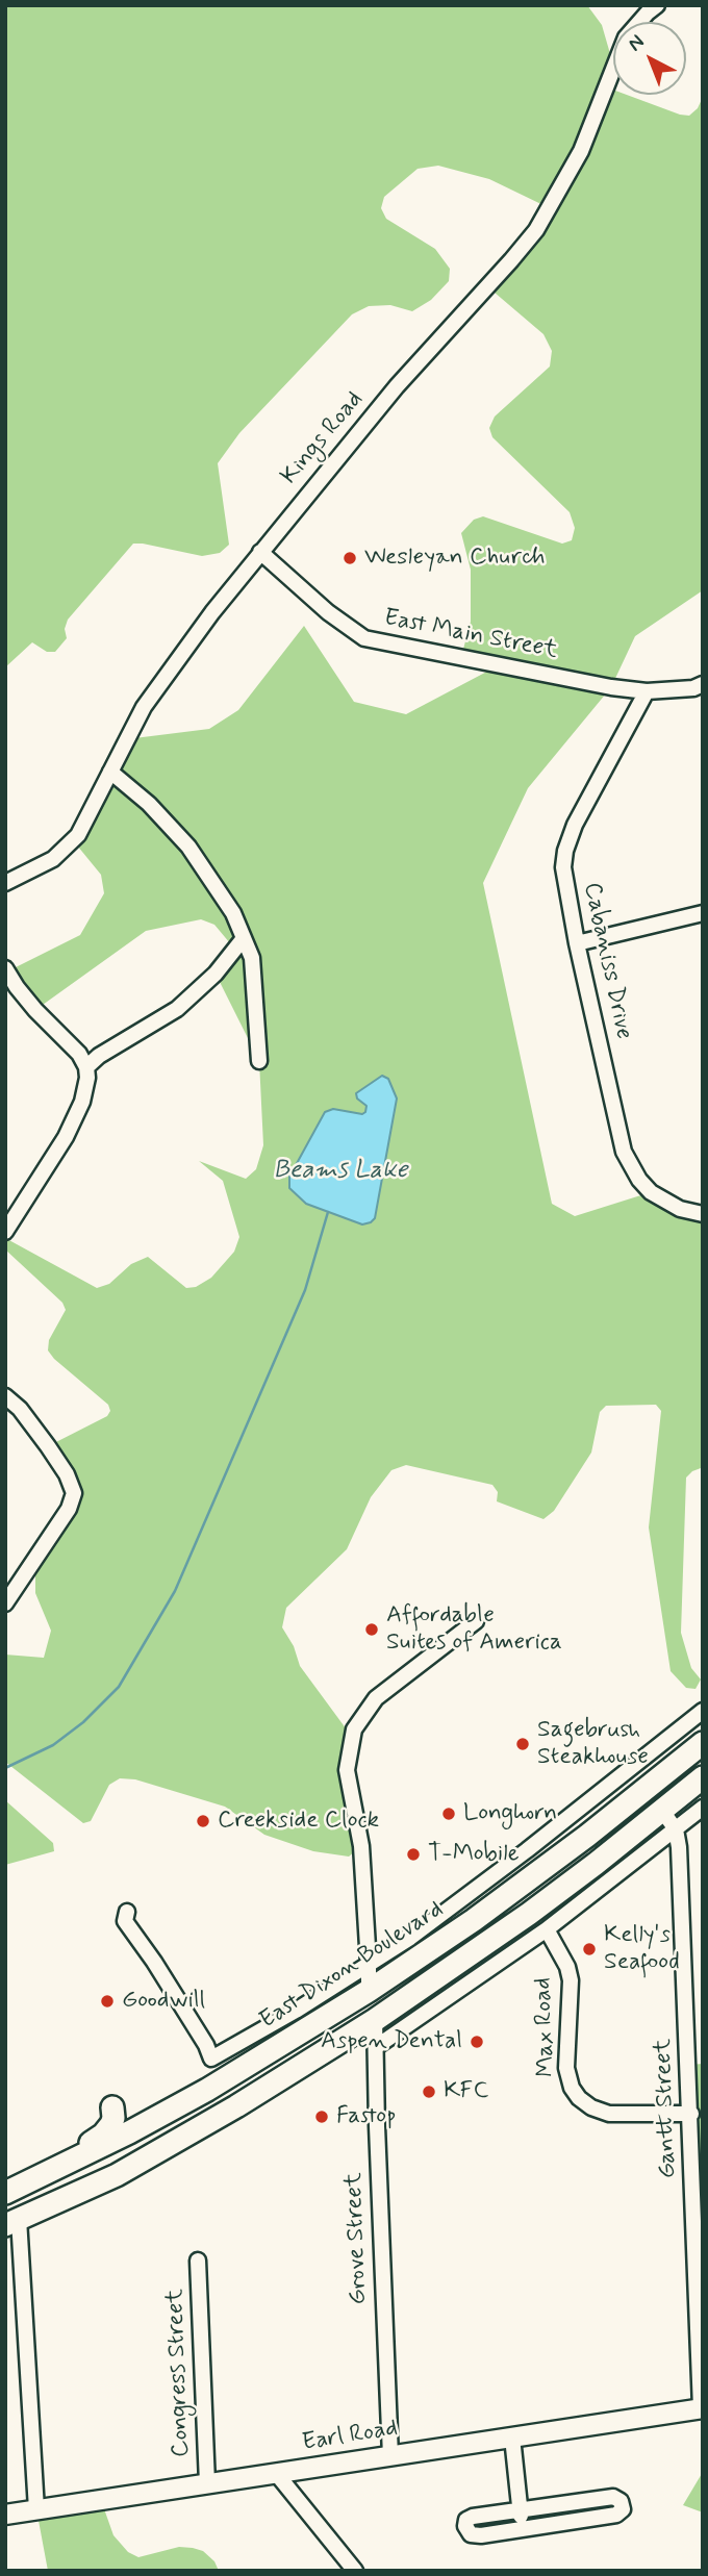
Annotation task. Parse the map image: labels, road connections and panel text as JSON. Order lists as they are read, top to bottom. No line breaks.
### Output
{"streets":{"highway":["East Dixon Boulevard"],"main road":["Earl Road"],"street":["Kings Road","East Main Street","Cabaniss Drive","Max Road","Gantt Street","Grove Street","Congress Street"]},"crossings":[["Kings Road","East Main Street"],["East Main Street","Cabaniss Drive"],["Max Road","Gantt Street"],["Gantt Street","Earl Road"],["Grove Street","Earl Road"],["Congress Street","Earl Road"]],"water":["Beams Lake"],"places":["Wesleyan Church","Affordable Suites of America","Sagebrush Steakhouse","Longhorn","Creekside Clock","T-Mobile","Kelly's Seafood","Goodwill","Aspen Dental","KFC","Fastop"],"north":"top left"}
